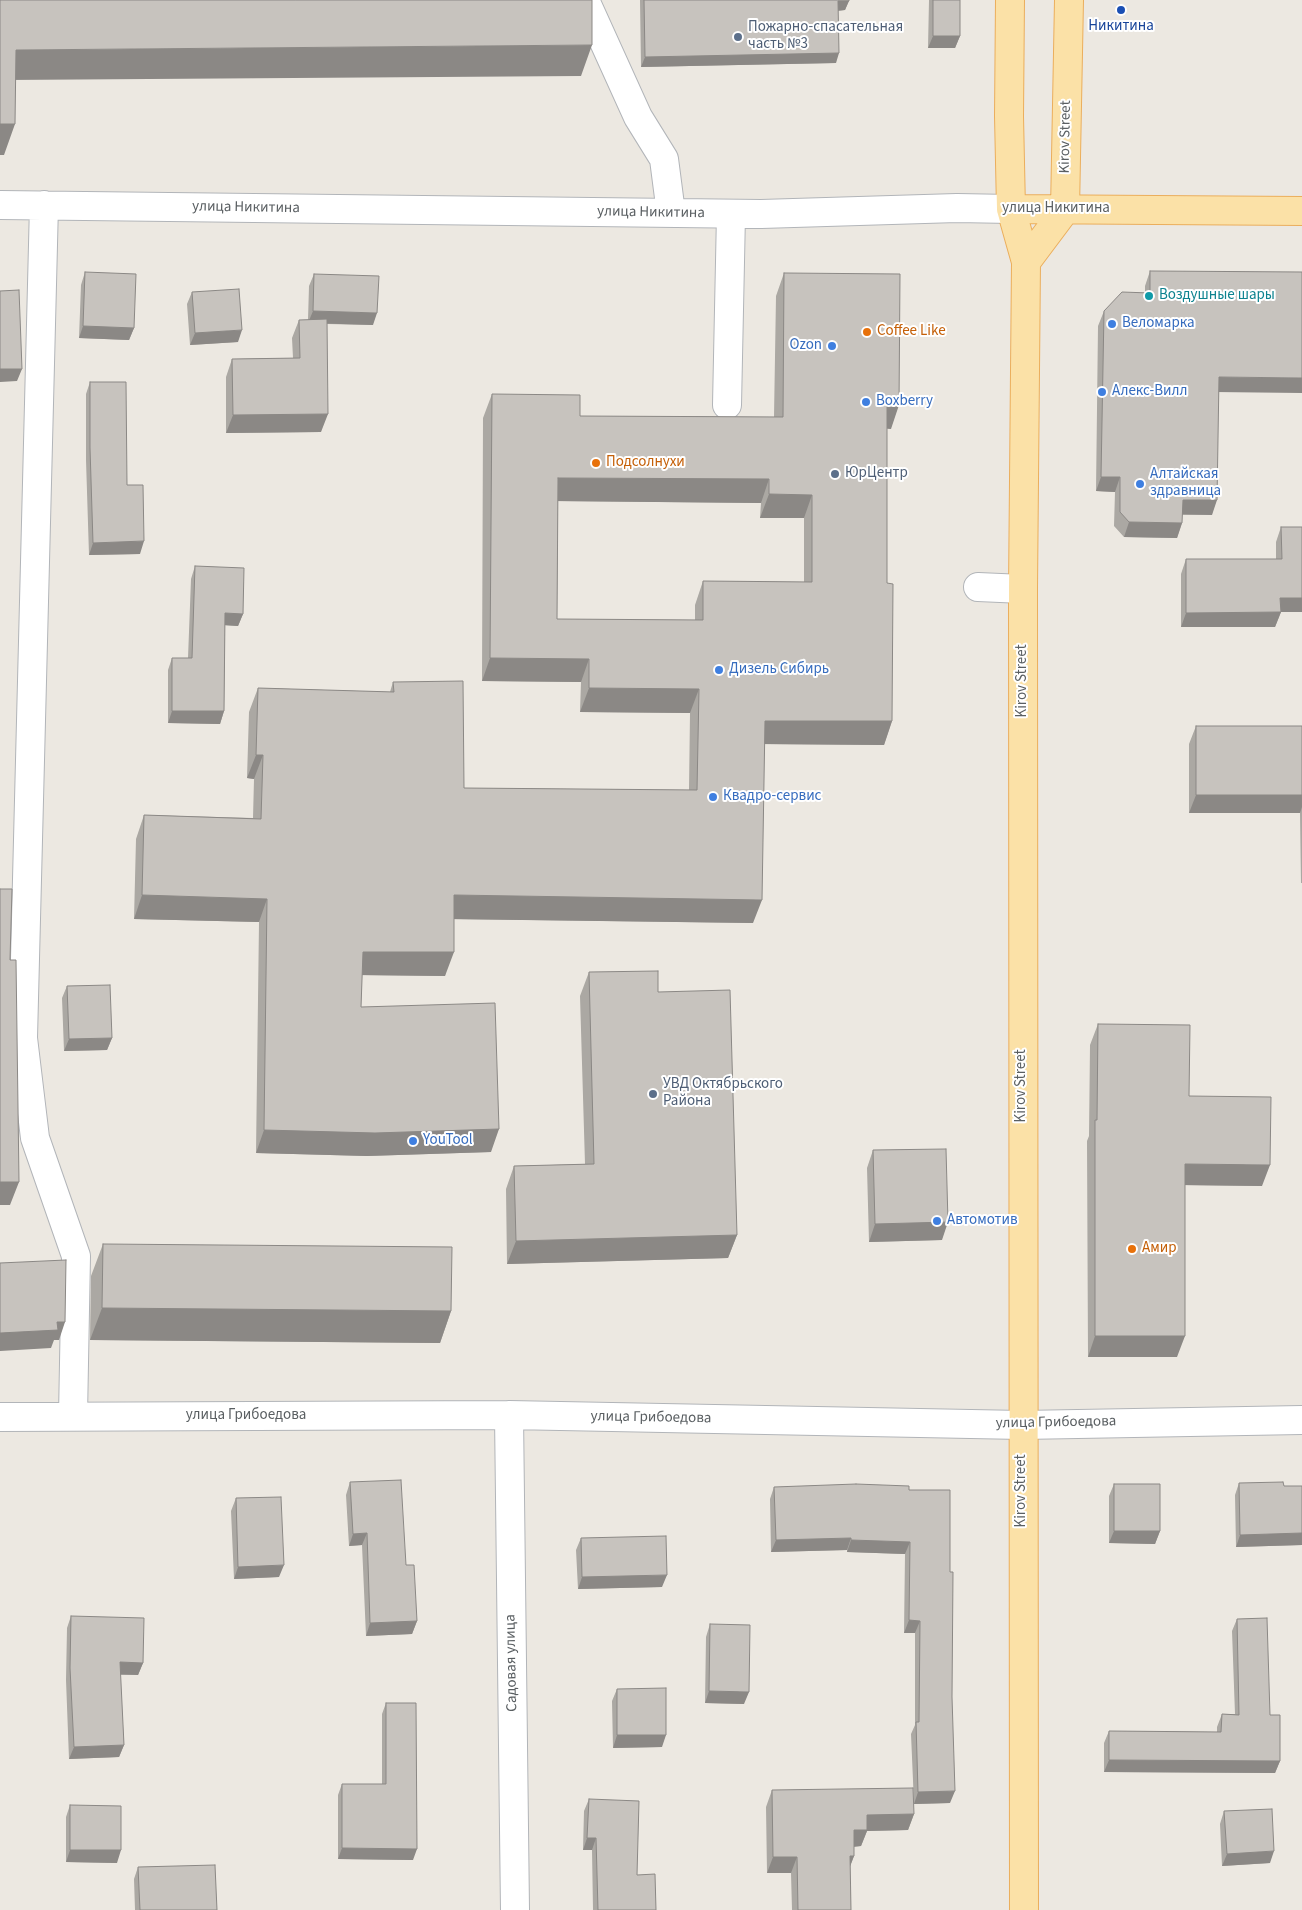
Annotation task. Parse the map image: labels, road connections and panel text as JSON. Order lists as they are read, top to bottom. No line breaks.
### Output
{"streets":{"main road":["Kirov Street","улица Никитина"],"street":["улица Грибоедова","Садовая улица"]},"crossings":[["Kirov Street","улица Никитина"],["Kirov Street","улица Грибоедова"],["улица Грибоедова","Садовая улица"]],"places":["Никитина","Пожарно-спасательная часть №3","Воздушные шары","Веломарка","Coffee Like","Ozon","Алекс-Вилл","Boxberry","Подсолнухи","ЮрЦентр","Алтайская здравница","Дизель Сибирь","Квадро-сервис","УВД Октябрьского Района","YouTool","Автомотив","Амир"]}
